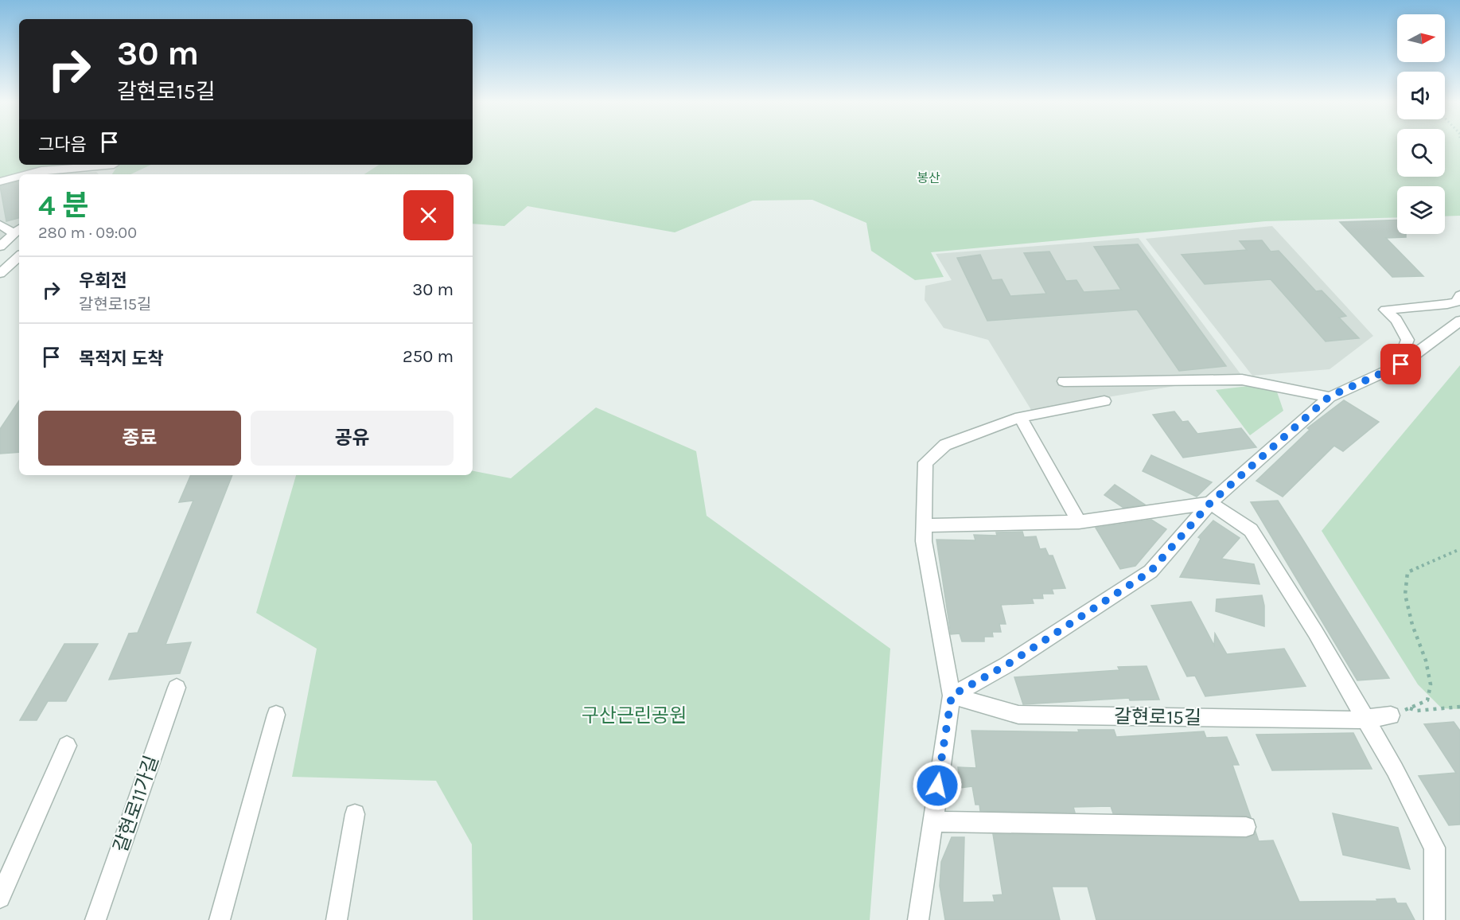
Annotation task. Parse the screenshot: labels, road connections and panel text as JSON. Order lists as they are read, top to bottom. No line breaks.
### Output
{"streets":{"street":["갈현로15길","갈현로11가길"]},"parks":["봉산","구산근린공원"],"north":"right","page":{"turn":["30 m","갈현로15길"],"then":"그다음","heading":["4 분","280 m · 09:00"],"list":[{"name":"우회전","note":"갈현로15길","value":"30 m"},{"name":"목적지 도착","value":"250 m"}],"buttons":["종료","공유"]}}
